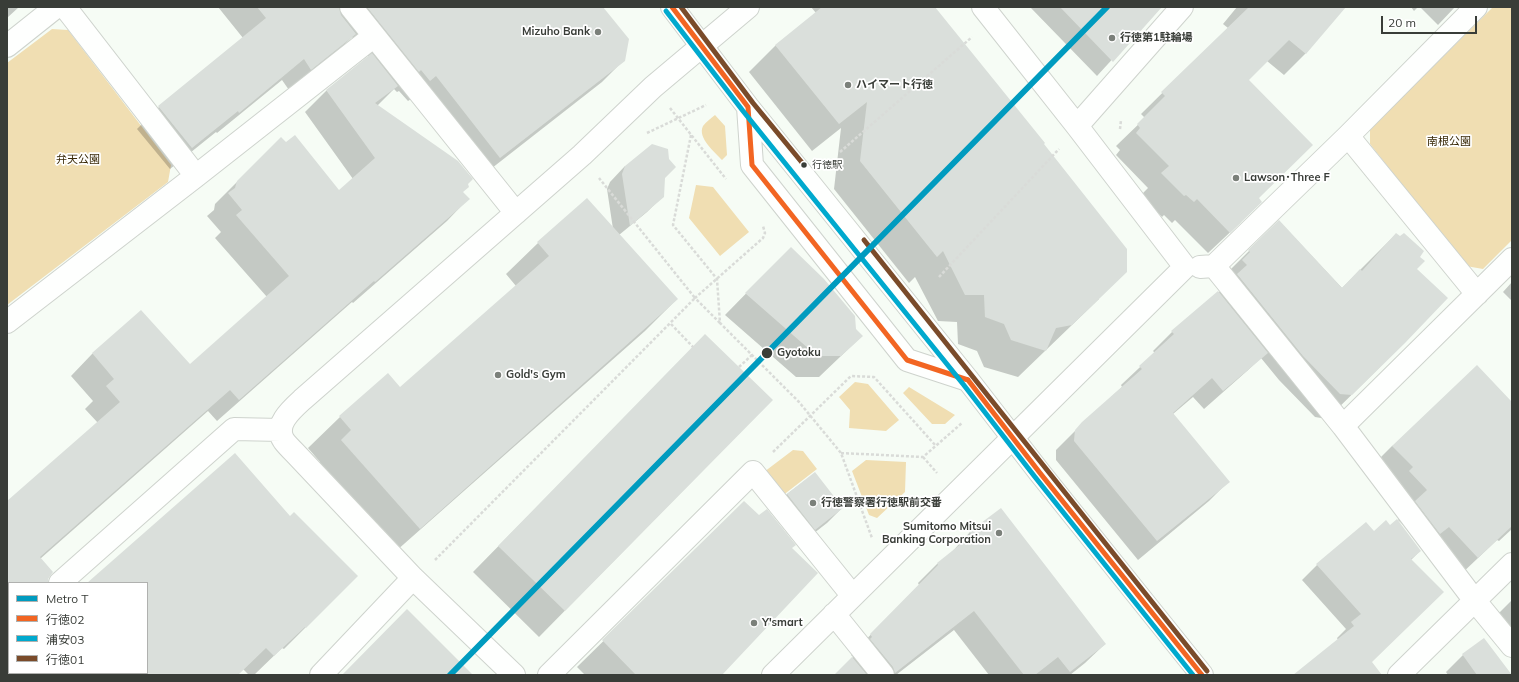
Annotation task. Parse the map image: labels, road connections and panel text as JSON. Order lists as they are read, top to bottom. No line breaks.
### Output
{"parks":["南根公園","弁天公園"],"places":["Mizuho Bank","行徳第1駐輪場","ハイマート行徳","行徳駅","Lawson･Three F","Gyotoku","Gold's Gym","行徳警察署行徳駅前交番","Sumitomo Mitsui Banking Corporation","Y'smart"],"lines":["metro line T","transit line 行徳02","transit line 行徳01","transit line 浦安03"],"legend":["Metro T","行徳02","浦安03","行徳01"],"scale_bar":"20 m"}
